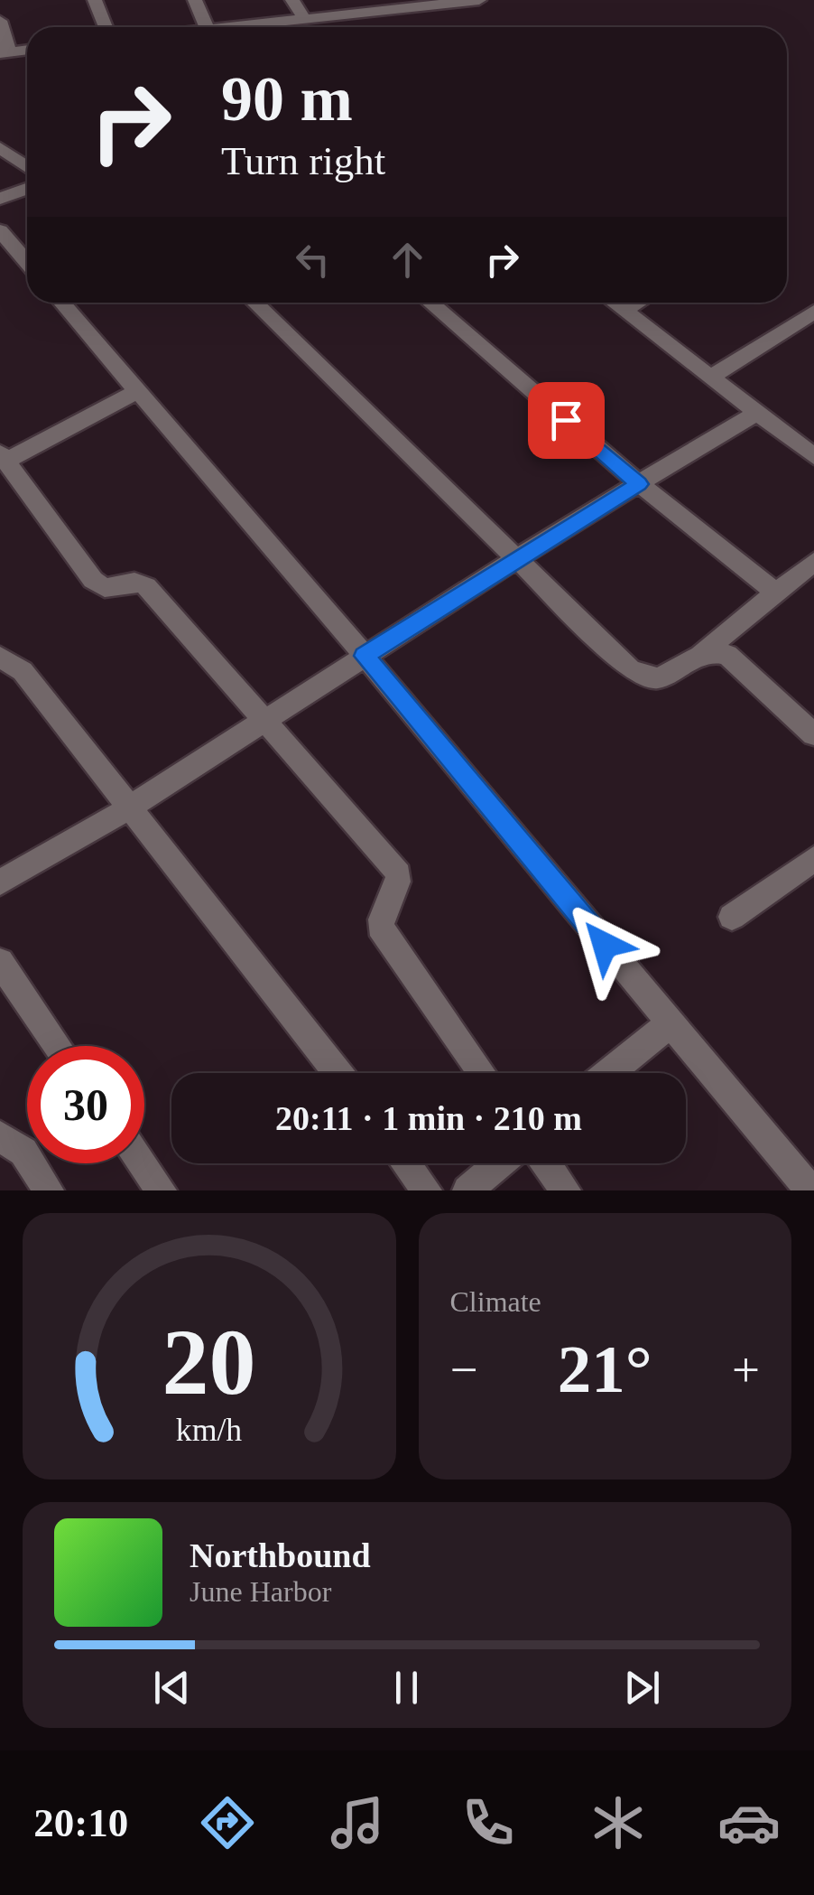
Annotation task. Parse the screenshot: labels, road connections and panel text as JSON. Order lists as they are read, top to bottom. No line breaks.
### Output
{"page":{"turn":["90 m","Turn right"],"limit":"30","trip":"20:11 · 1 min · 210 m","tile":"Climate","heat":["−","21°","+"],"song":["Northbound","June Harbor"],"tabs":"20:10","gauge":["20","km/h"]}}
